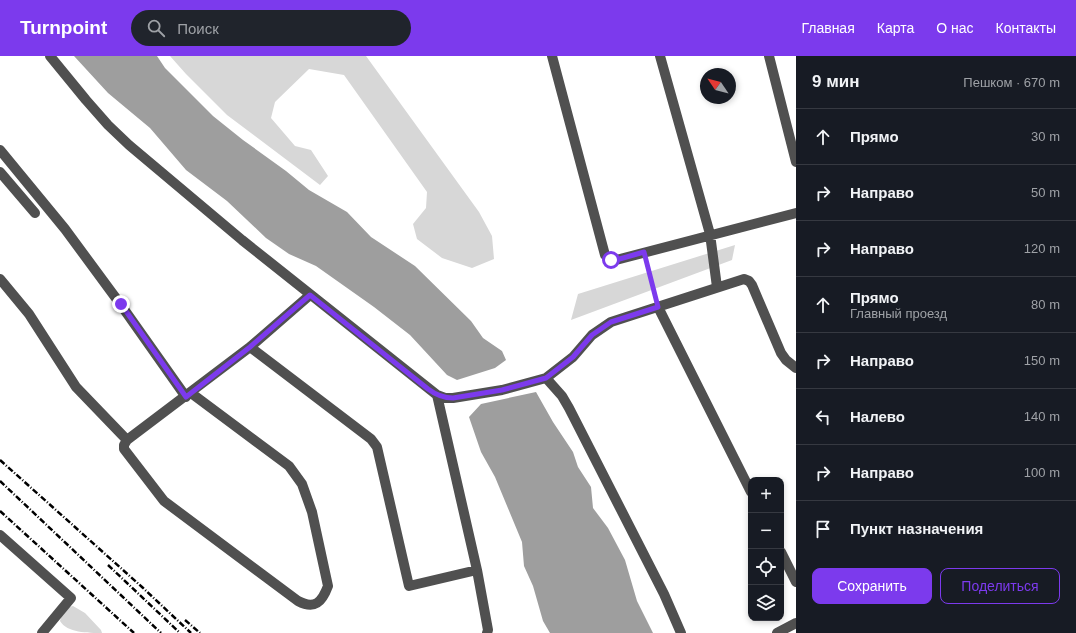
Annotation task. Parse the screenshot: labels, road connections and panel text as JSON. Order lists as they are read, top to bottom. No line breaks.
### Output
{"north":"top left","page":{"header":"Turnpoint","search":"Поиск","nav":["Главная","Карта","О нас","Контакты"],"heading":["9 мин","Пешком · 670 m"],"list":[["Прямо","30 m"],["Направо","50 m"],["Направо","120 m"],["Прямо","Главный проезд","80 m"],["Направо","150 m"],["Налево","140 m"],["Направо","100 m"],"Пункт назначения"],"map_buttons":["+","−"],"buttons":["Сохранить","Поделиться"]}}
